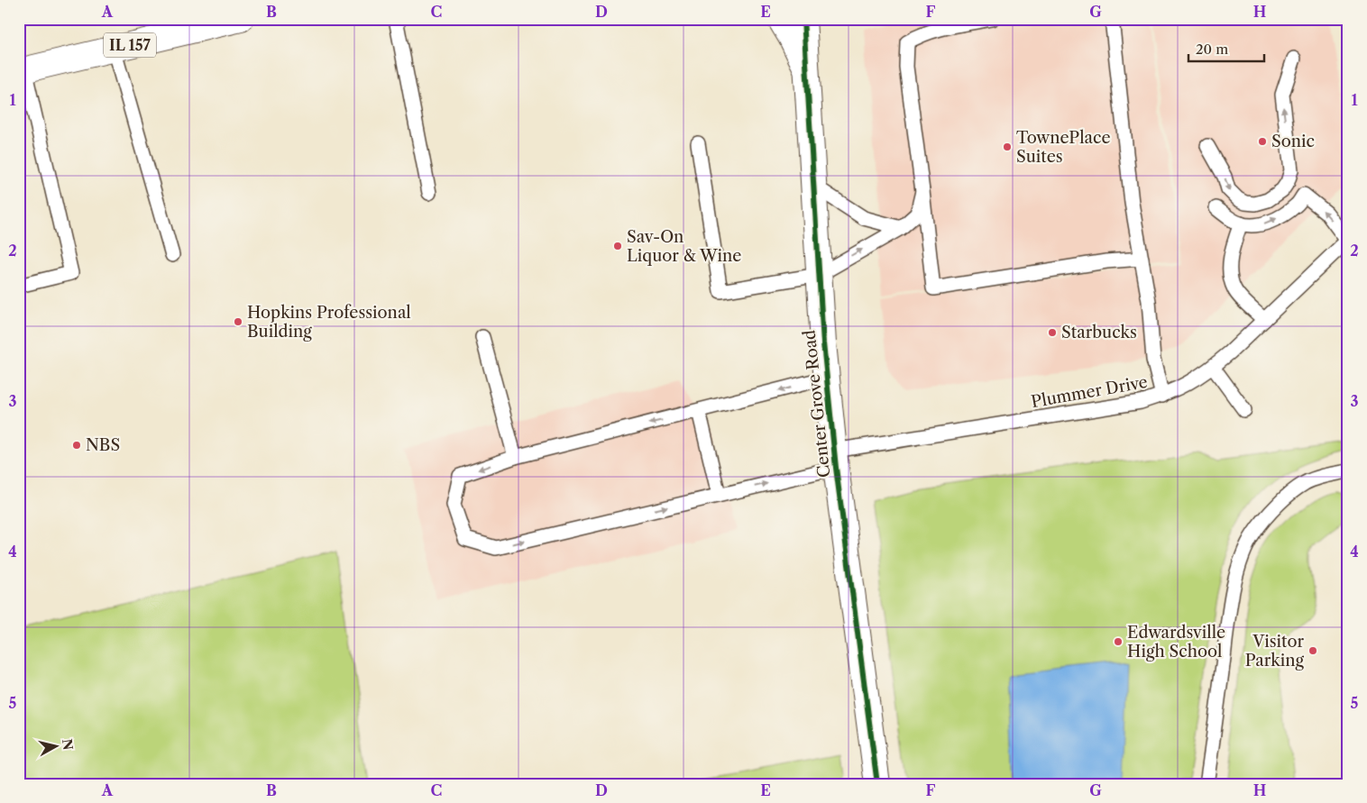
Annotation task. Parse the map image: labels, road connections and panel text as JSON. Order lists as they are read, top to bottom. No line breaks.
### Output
{"streets":{"street":["IL 157","Center Grove Road"],"lane":["Plummer Drive"]},"crossings":[["Plummer Drive","Center Grove Road"]],"places":["Sonic","TownePlace Suites","Sav-On Liquor & Wine","Hopkins Professional Building","Starbucks","NBS","Edwardsville High School","Visitor Parking"],"scale_bar":"20 m","north":"right","grid":{"columns":["A","B","C","D","E","F","G","H"],"rows":["1","2","3","4","5"]}}
